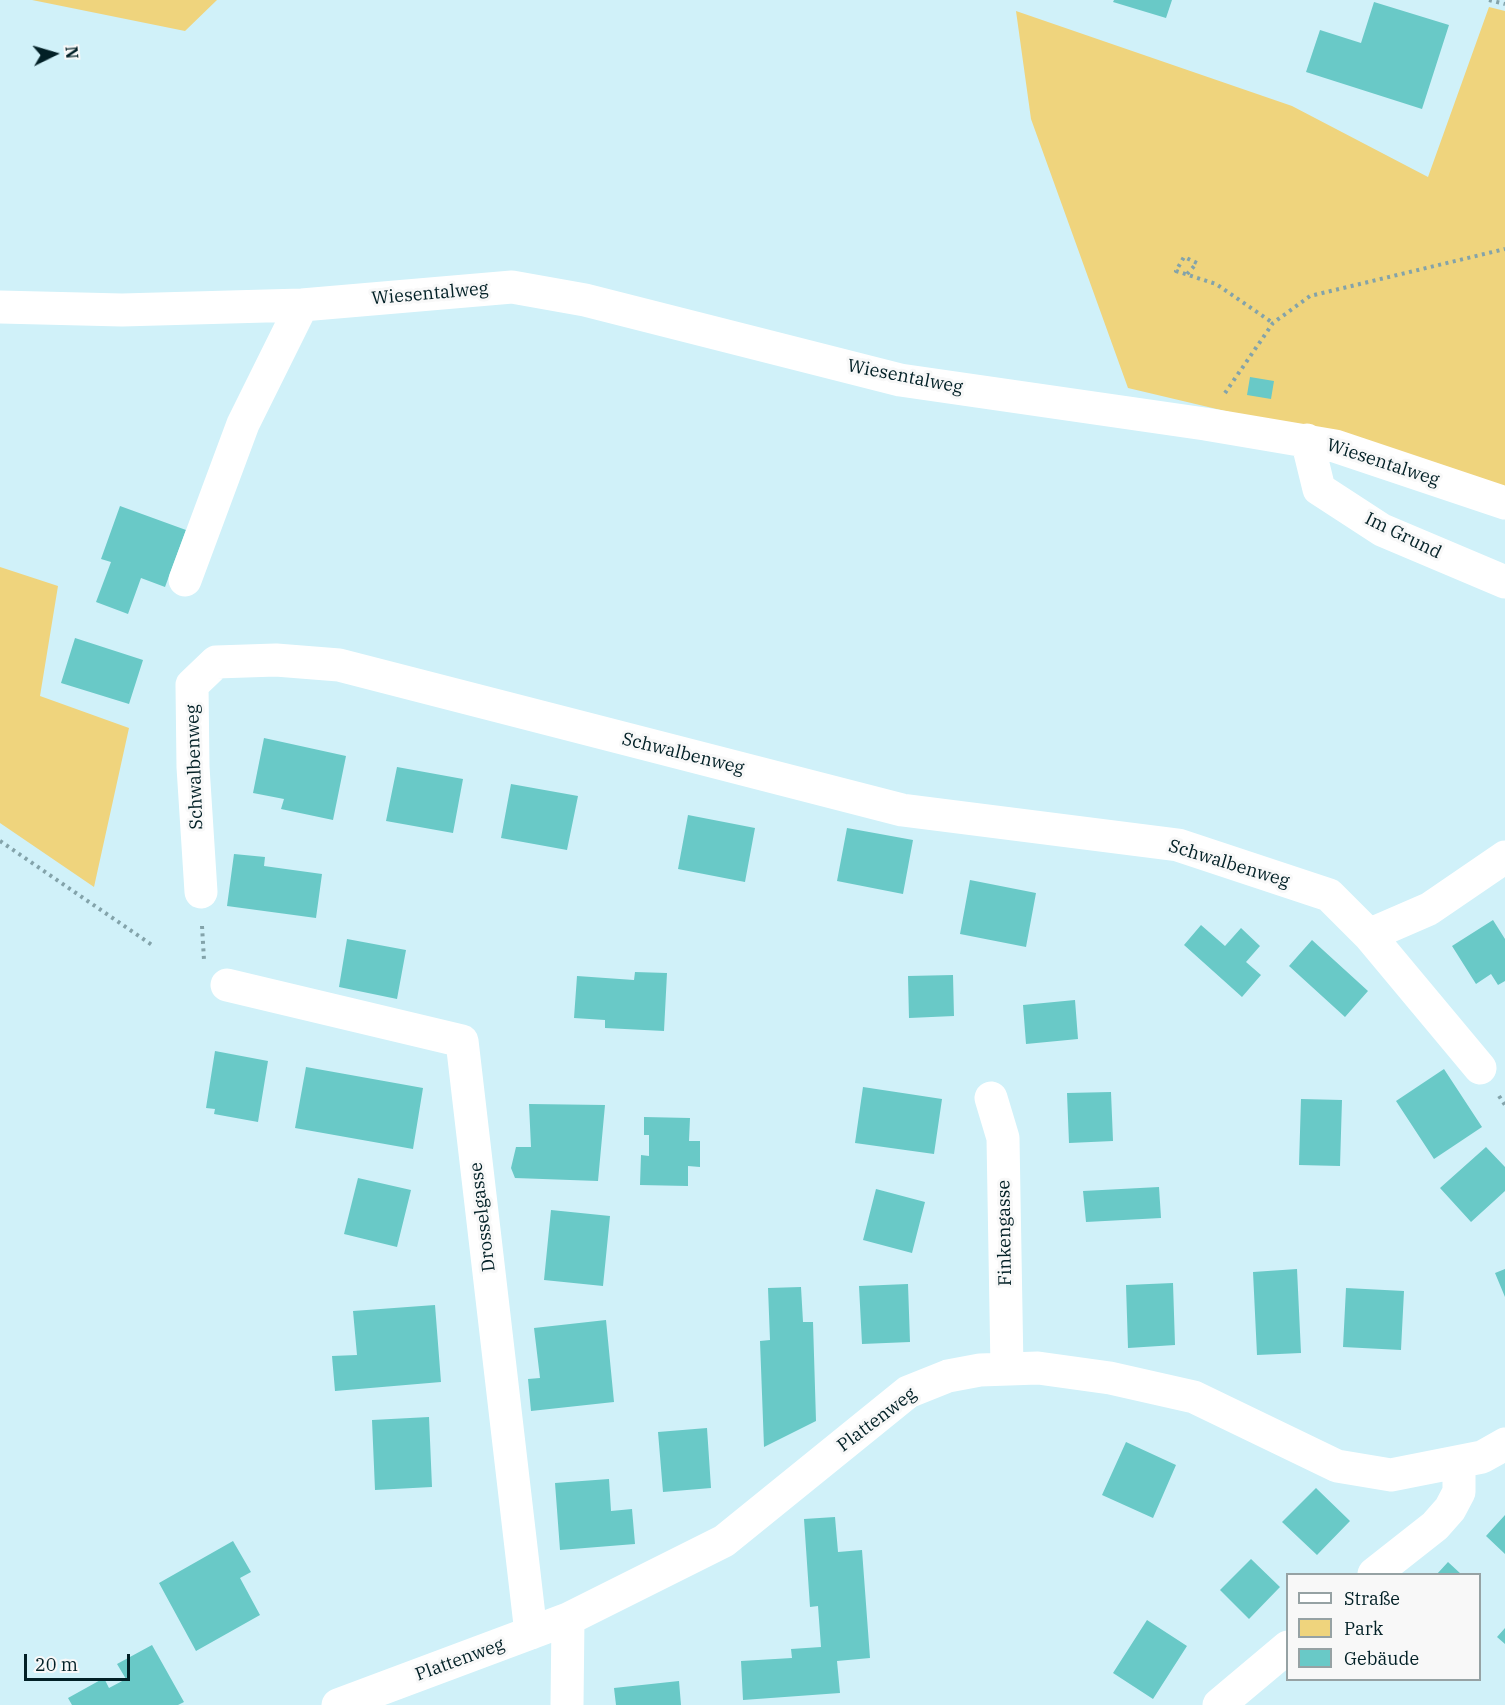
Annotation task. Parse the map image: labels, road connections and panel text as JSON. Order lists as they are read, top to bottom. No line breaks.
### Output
{"streets":{"street":["Wiesentalweg","Im Grund","Schwalbenweg","Drosselgasse","Finkengasse","Plattenweg"]},"crossings":[["Wiesentalweg","Im Grund"],["Drosselgasse","Plattenweg"],["Finkengasse","Plattenweg"]],"legend":["Straße","Park","Gebäude"],"scale_bar":"20 m","north":"right"}
